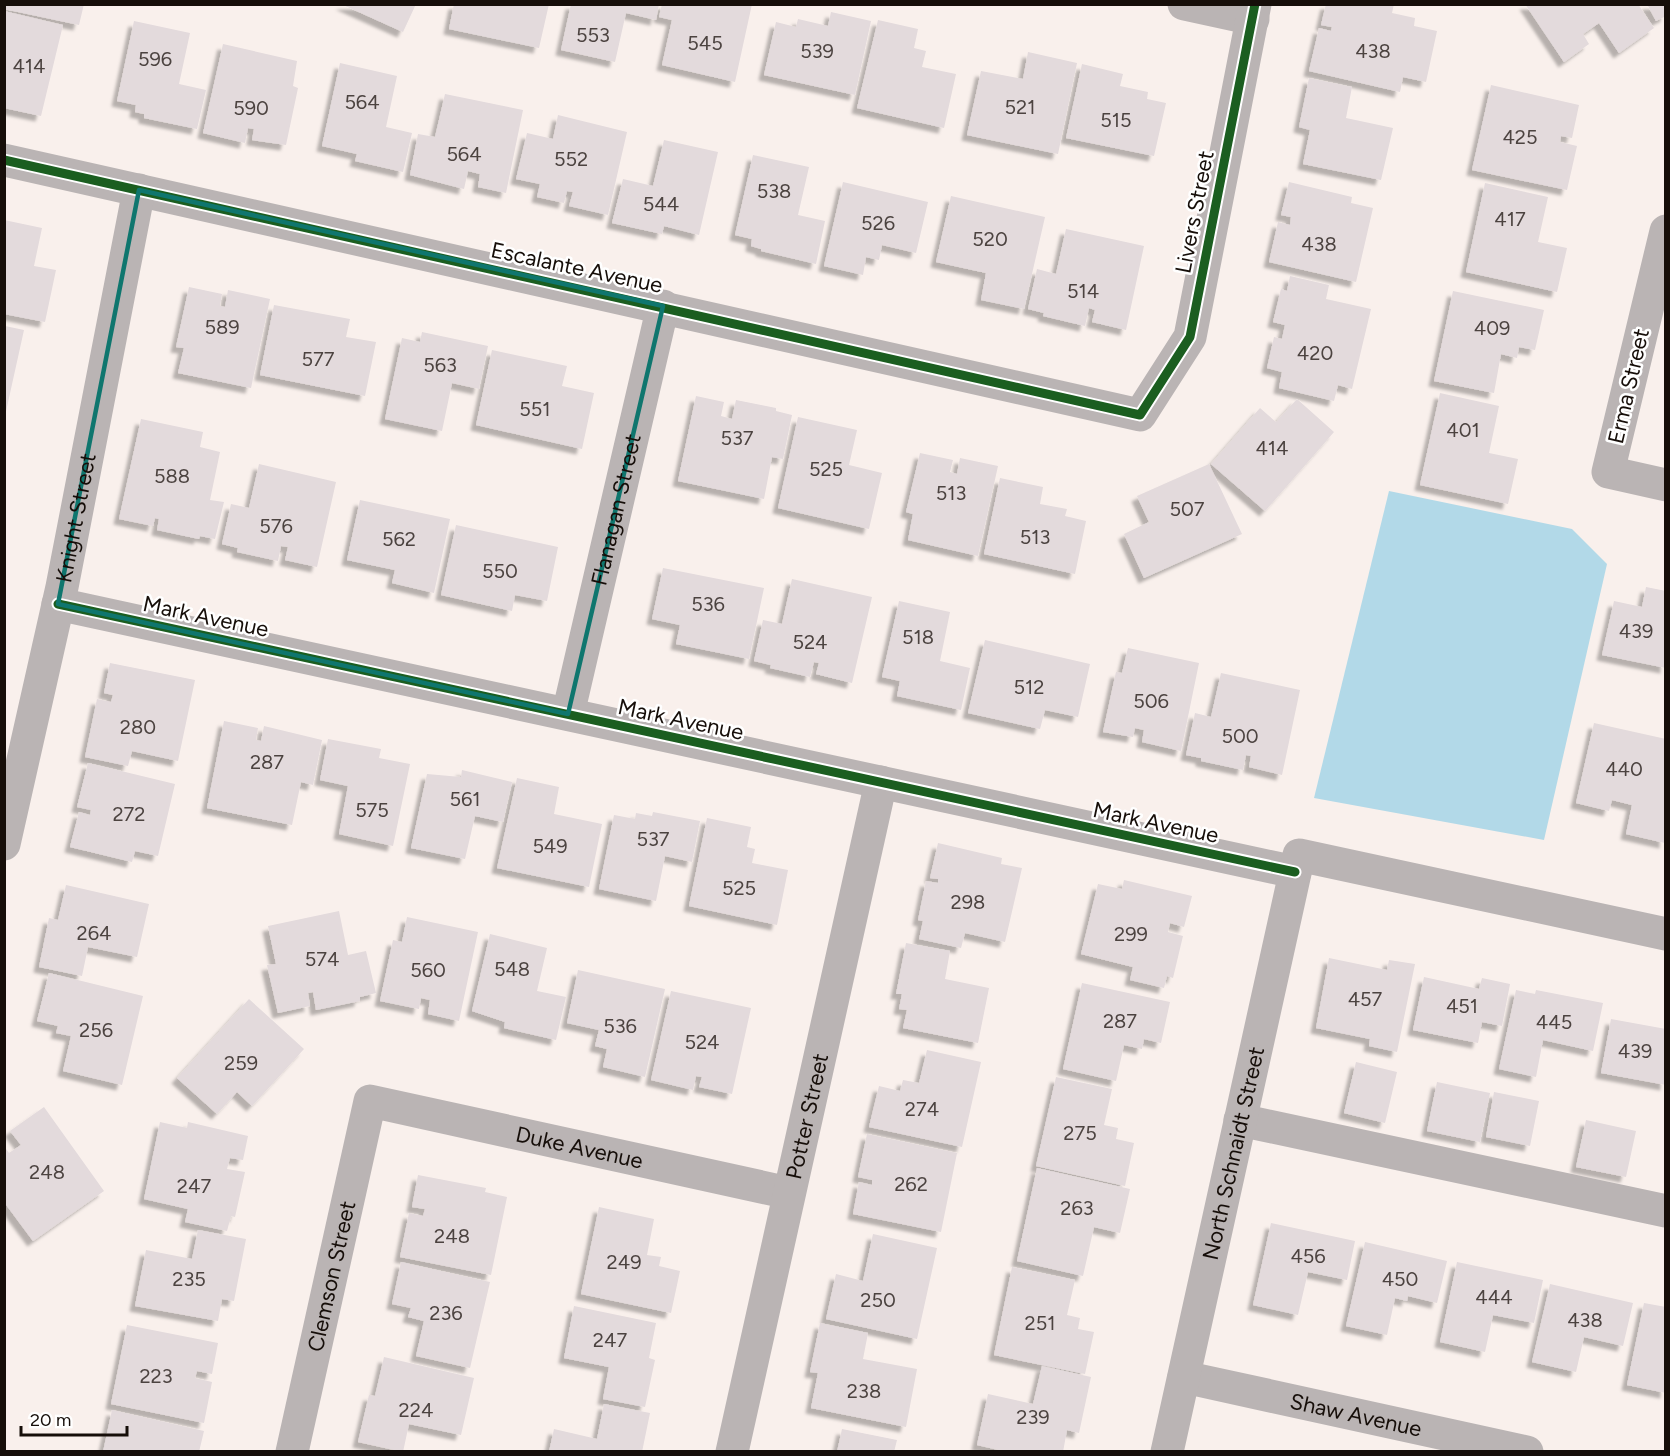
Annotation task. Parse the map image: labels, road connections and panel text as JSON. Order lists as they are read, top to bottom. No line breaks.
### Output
{"streets":{"street":["Livers Street","Escalante Avenue","Erma Street","Flanagan Street","Knight Street","Mark Avenue","Potter Street","Duke Avenue","North Schnaidt Street","Clemson Street","Shaw Avenue"]},"crossings":[["Livers Street","Escalante Avenue"],["Escalante Avenue","Flanagan Street"],["Escalante Avenue","Knight Street"],["Flanagan Street","Mark Avenue"],["Knight Street","Mark Avenue"],["Mark Avenue","Potter Street"],["Mark Avenue","North Schnaidt Street"],["Potter Street","Duke Avenue"],["Duke Avenue","Clemson Street"],["North Schnaidt Street","Shaw Avenue"]],"house_numbers":["553","545","539","438","596","414","564","521","590","515","425","564","552","538","544","417","526","520","438","514","589","409","420","577","563","551","401","537","414","525","588","513","507","576","513","562","550","536","439","518","524","512","506","280","500","287","440","561","575","272","537","549","525","298","264","299","574","548","560","457","451","287","445","536","256","524","439","259","274","275","248","262","247","263","248","456","249","235","450","444","250","236","438","251","247","223","238","224","239"],"scale_bar":"20 m"}
